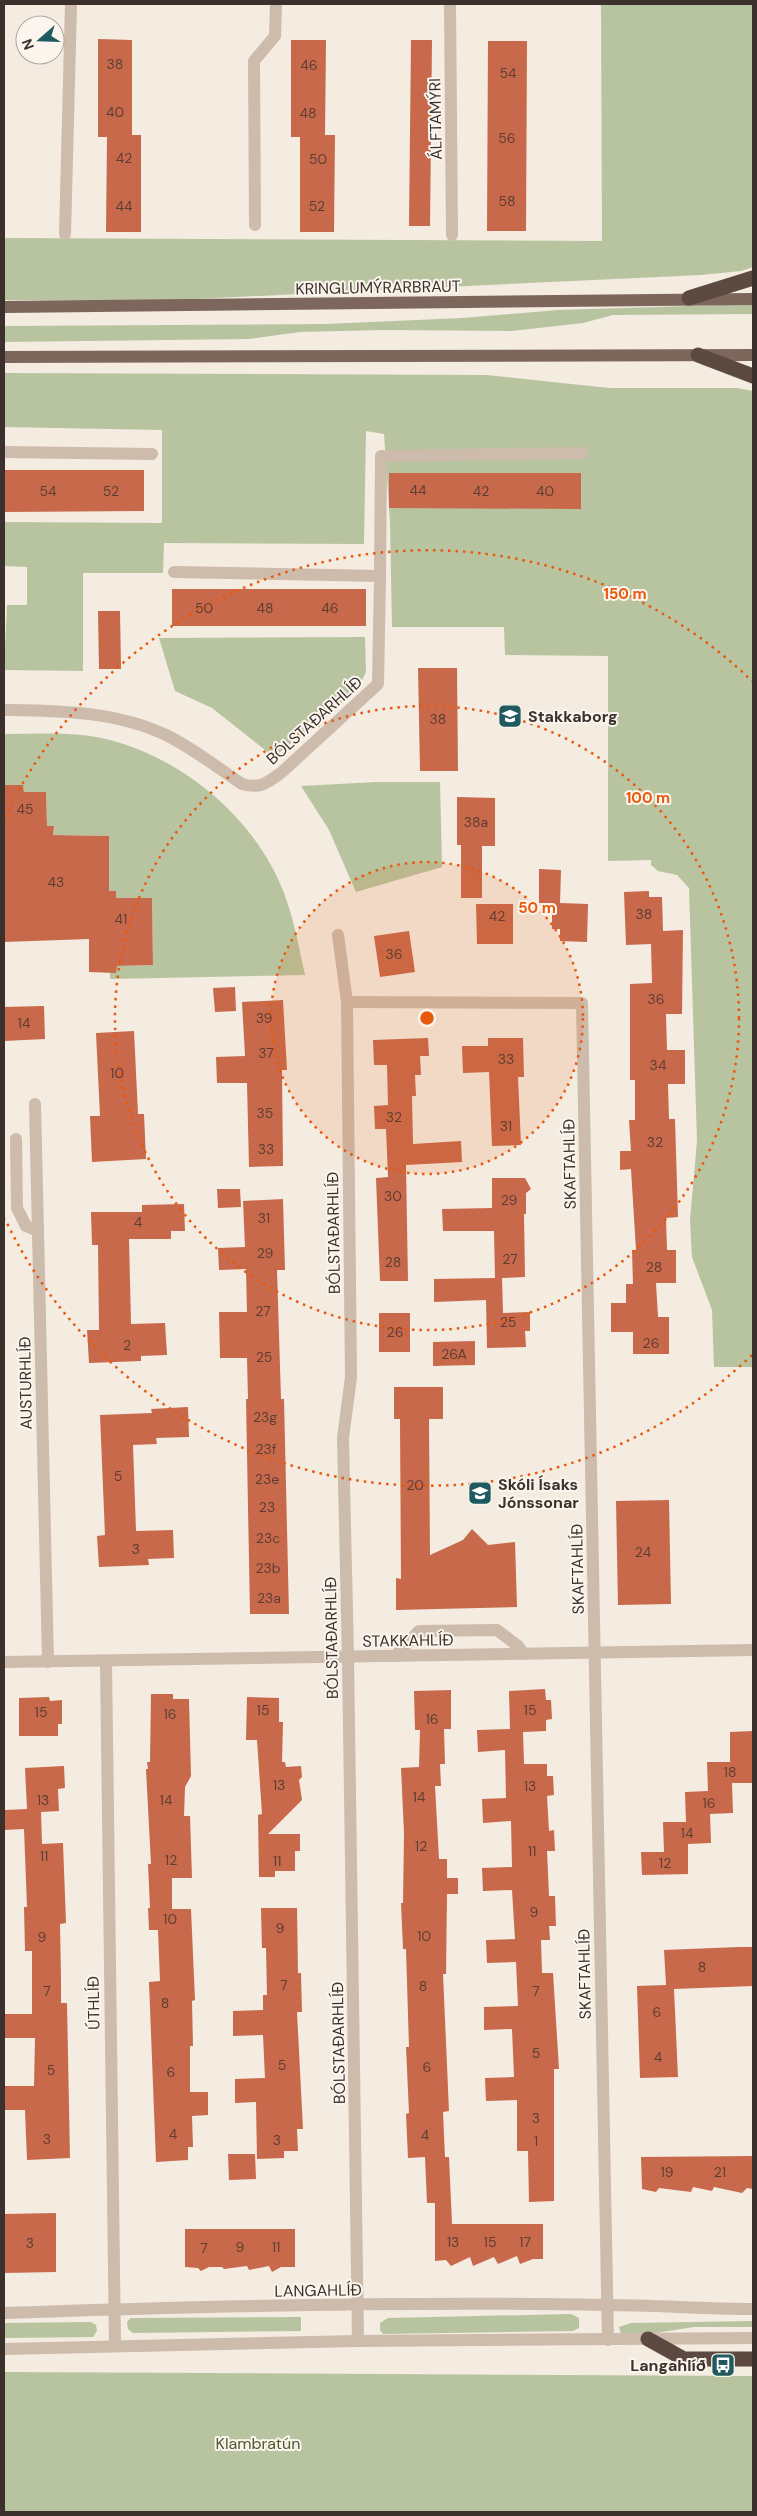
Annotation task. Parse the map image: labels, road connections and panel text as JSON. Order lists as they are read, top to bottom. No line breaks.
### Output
{"streets":{"main road":["KRINGLUMÝRARBRAUT"],"street":["ÁLFTAMÝRI","BÓLSTAÐARHLÍÐ","SKAFTAHLÍÐ","AUSTURHLÍÐ","STAKKAHLÍÐ","ÚTHLÍÐ","LANGAHLÍÐ"]},"crossings":[["BÓLSTAÐARHLÍÐ","SKAFTAHLÍÐ"],["BÓLSTAÐARHLÍÐ","STAKKAHLÍÐ"],["BÓLSTAÐARHLÍÐ","LANGAHLÍÐ"],["SKAFTAHLÍÐ","STAKKAHLÍÐ"],["SKAFTAHLÍÐ","LANGAHLÍÐ"],["AUSTURHLÍÐ","STAKKAHLÍÐ"],["STAKKAHLÍÐ","ÚTHLÍÐ"],["ÚTHLÍÐ","LANGAHLÍÐ"]],"parks":["Klambratún"],"places":{"school or university":["Stakkaborg","Skóli Ísaks Jónssonar"],"bus stop":["Langahlíð"]},"house_numbers":["38","46","54","40","48","56","42","50","58","44","52","44","54","52","42","40","50","48","46","38","45","38a","43","38","42","41","36","36","39","14","37","33","34","10","35","32","31","32","33","30","29","31","4","29","27","28","28","27","25","26","26","2","26A","25","23g","23f","5","23e","20","23","23c","3","24","23b","23a","15","15","15","16","16","18","13","13","14","13","14","16","14","12","11","11","12","11","12","9","10","9","10","9","8","7","8","7","7","8","6","5","4","5","6","5","6","3","4","4","3","3","1","19","21","13","15","17","3","9","11","7"],"north":"left","rings":["150 m","100 m","50 m"]}
